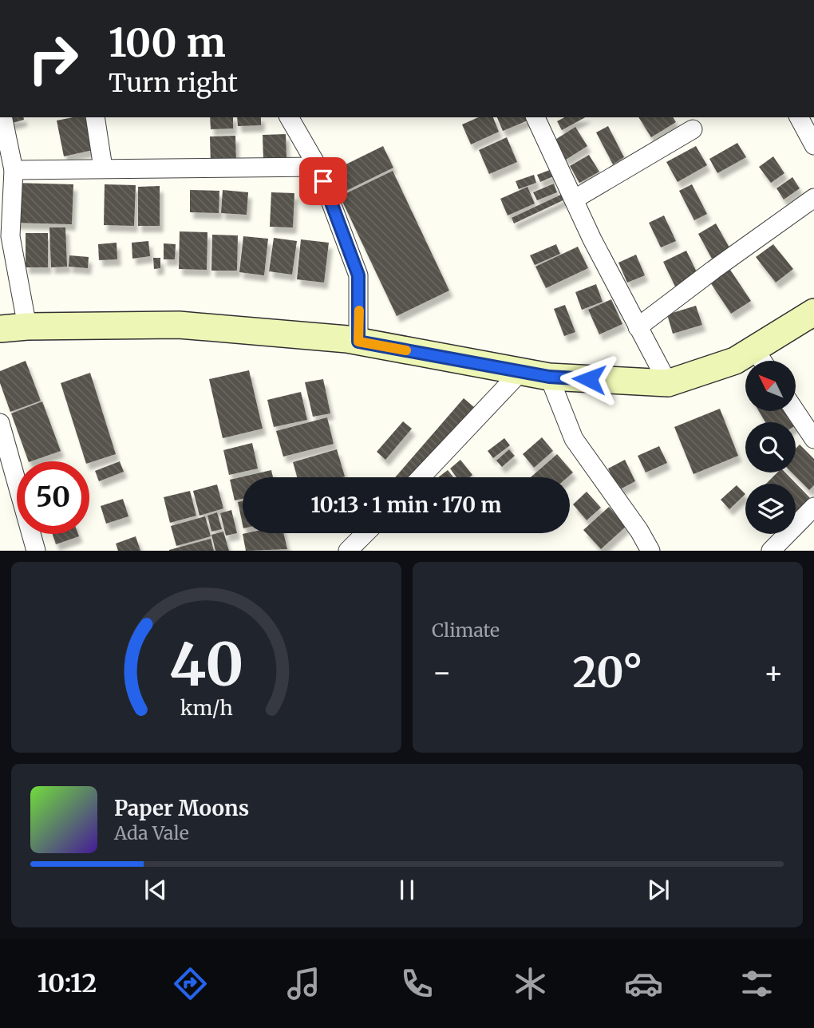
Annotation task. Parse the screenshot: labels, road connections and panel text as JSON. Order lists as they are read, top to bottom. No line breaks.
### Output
{"north":"top left","page":{"turn":["100 m","Turn right"],"limit":"50","trip":"10:13 · 1 min · 170 m","tile":"Climate","heat":["−","20°","+"],"song":["Paper Moons","Ada Vale"],"tabs":"10:12","gauge":["40","km/h"]}}
